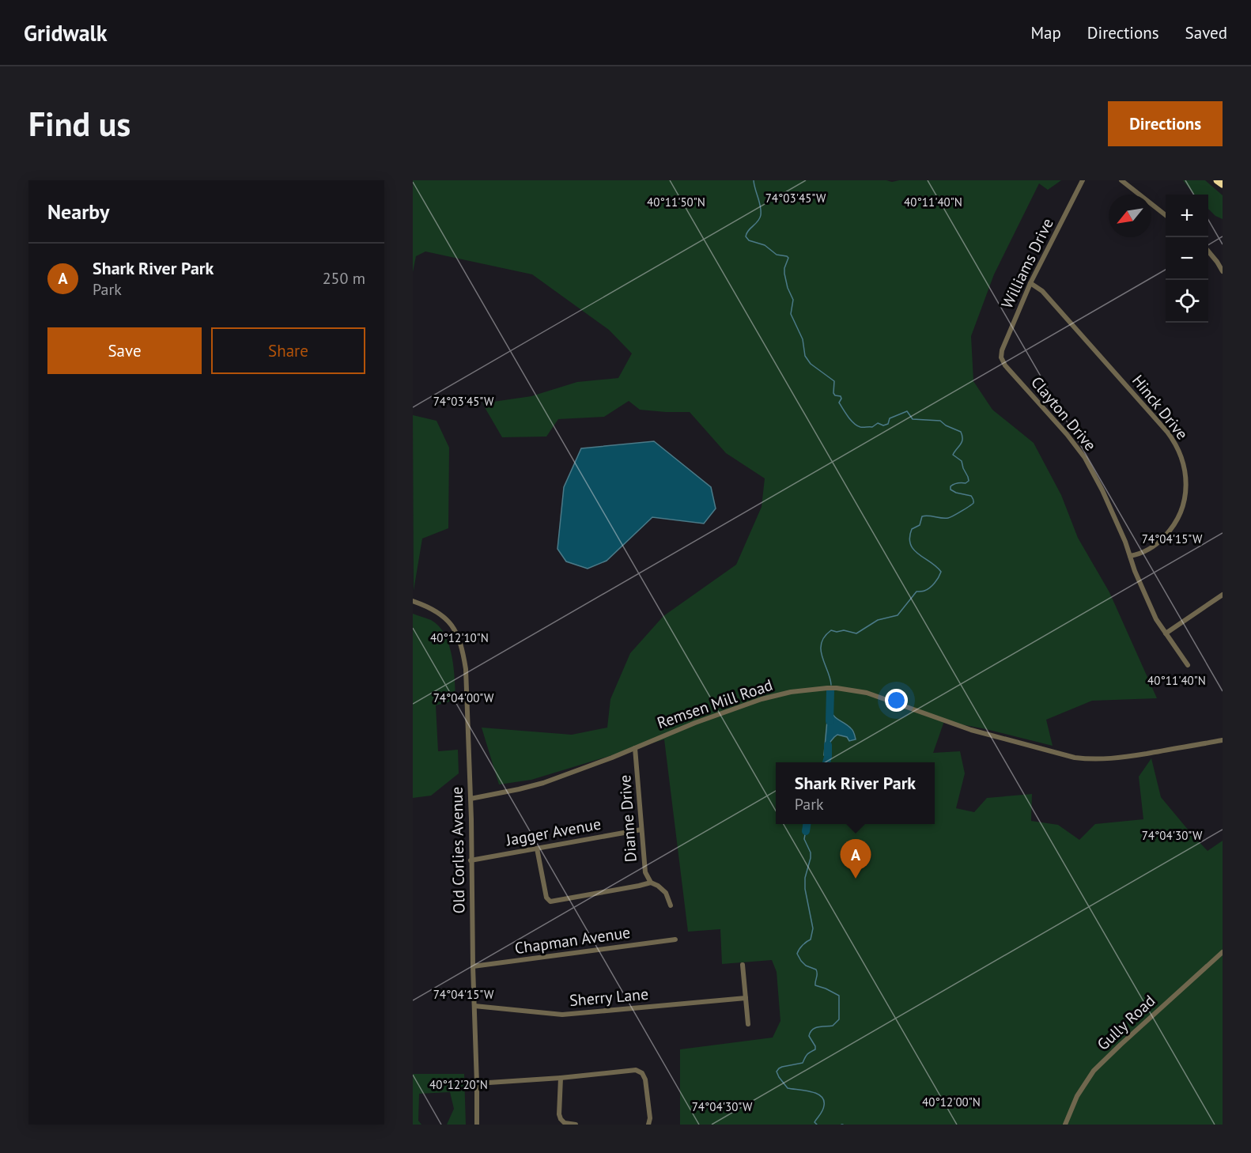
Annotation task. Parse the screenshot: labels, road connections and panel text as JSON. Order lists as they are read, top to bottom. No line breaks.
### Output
{"streets":{"street":["Williams Drive","Hinck Drive","Clayton Drive","Remsen Mill Road","Dianne Drive","Jagger Avenue","Old Corlies Avenue","Chapman Avenue","Sherry Lane","Gully Road"]},"crossings":[["Williams Drive","Hinck Drive"],["Williams Drive","Clayton Drive"],["Hinck Drive","Clayton Drive"],["Remsen Mill Road","Dianne Drive"],["Remsen Mill Road","Old Corlies Avenue"],["Dianne Drive","Jagger Avenue"],["Jagger Avenue","Old Corlies Avenue"],["Old Corlies Avenue","Chapman Avenue"],["Old Corlies Avenue","Sherry Lane"]],"north":"bottom left","page":{"header":"Gridwalk","nav":["Map","Directions","Saved"],"buttons":["Directions",["Save","Share"]],"title":"Find us","heading":"Nearby","map_buttons":["+","−"],"list":[{"mark":"A","name":"Shark River Park","note":"Park","value":"250 m"}],"popup":["Shark River Park","Park"],"pins":"A"},"coordinates":["74°03'45\"W","40°11'40\"N","40°11'50\"N","74°04'15\"W","40°12'10\"N","74°04'00\"W","74°04'30\"W","40°12'20\"N","40°12'00\"N"]}
